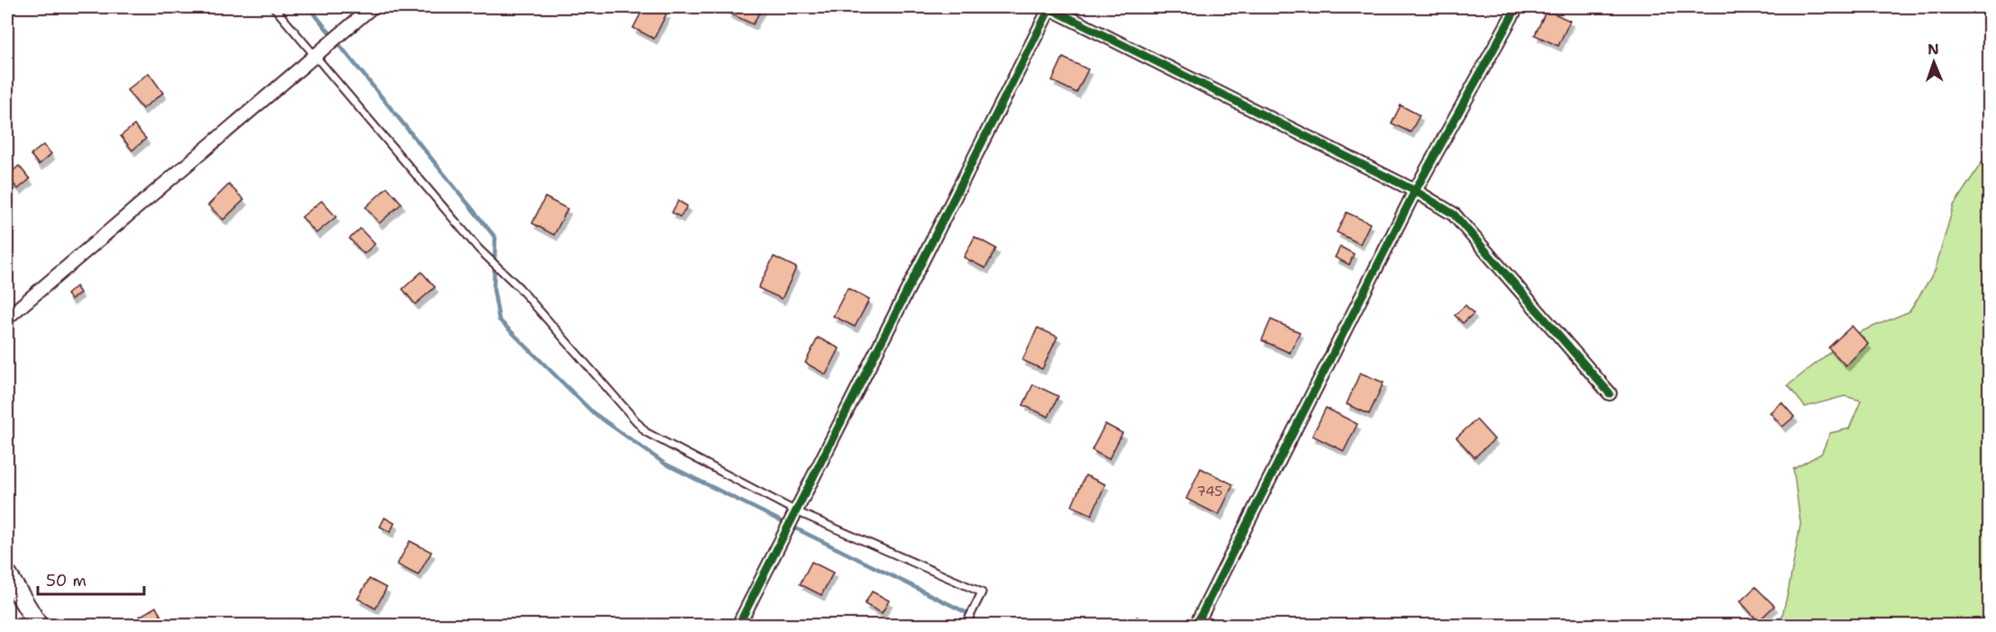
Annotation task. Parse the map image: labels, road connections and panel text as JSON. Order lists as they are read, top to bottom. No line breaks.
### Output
{"house_numbers":["745"],"scale_bar":"50 m","north":"top"}
